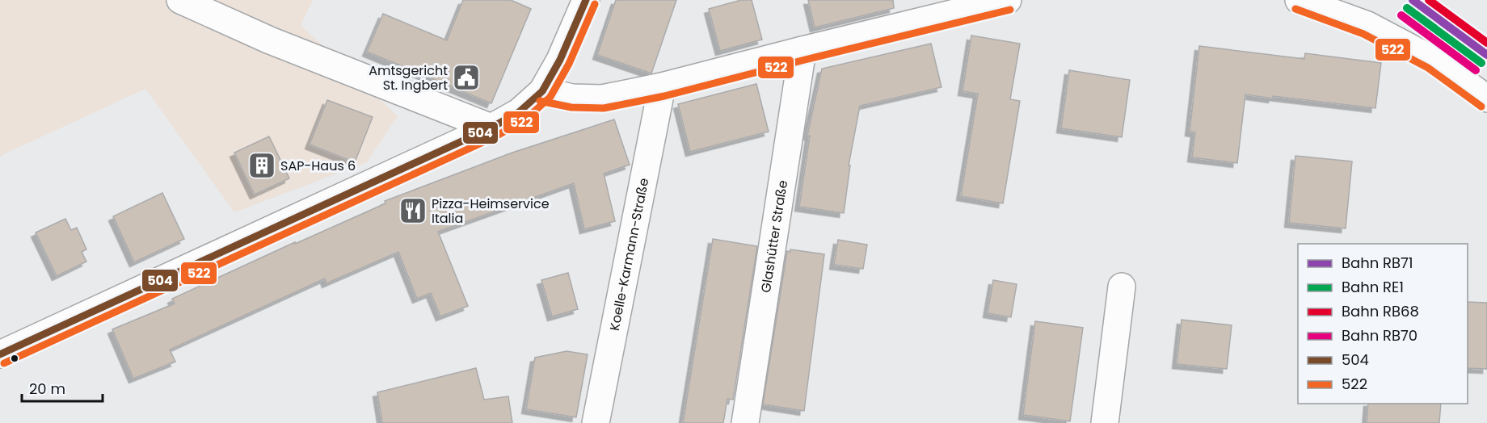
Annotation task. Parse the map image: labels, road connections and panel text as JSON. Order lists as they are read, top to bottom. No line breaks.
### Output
{"streets":{"street":["Glashütter Straße","Koelle-Karmann-Straße"]},"places":{"public building":["Amtsgericht St. Ingbert"],"building":["SAP-Haus 6"],"restaurant":["Pizza-Heimservice Italia"]},"lines":["rail line RB71","rail line RB68","transit line 504","transit line 522","rail line RE1","rail line RB70"],"legend":["Bahn RB71","Bahn RE1","Bahn RB68","Bahn RB70","504","522"],"scale_bar":"20 m"}
